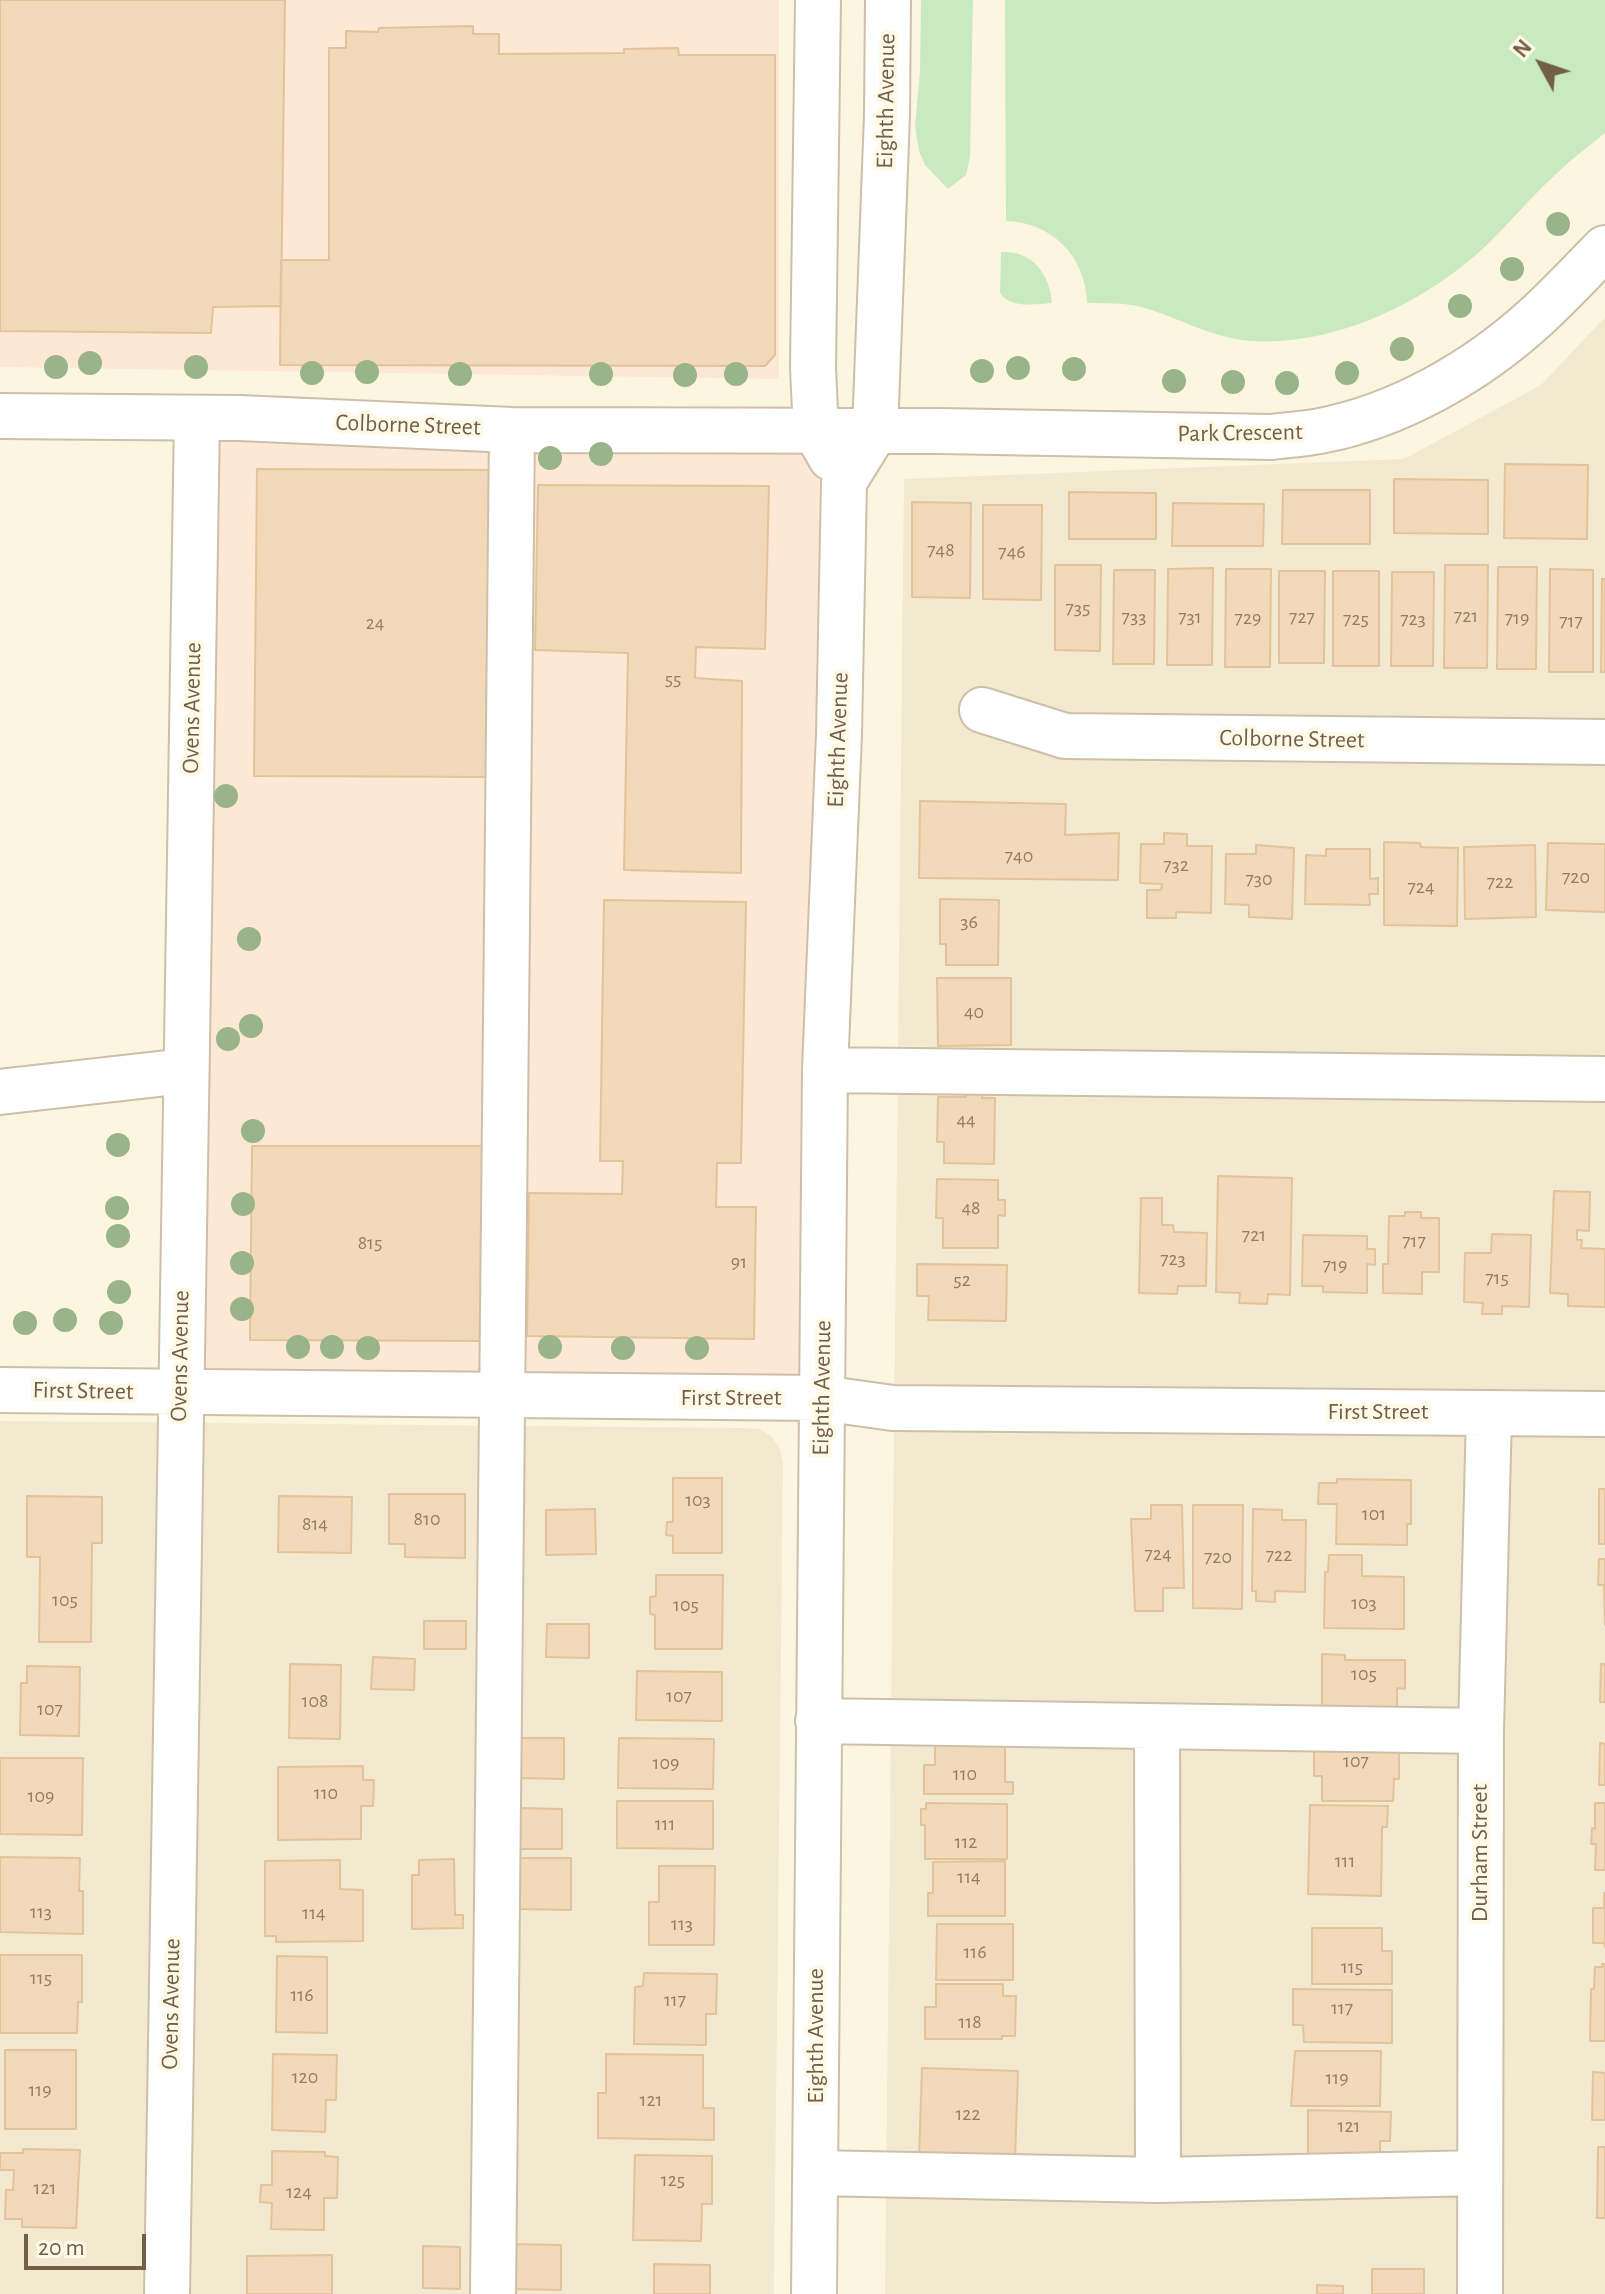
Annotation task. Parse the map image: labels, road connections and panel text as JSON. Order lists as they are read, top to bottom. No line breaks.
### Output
{"streets":{"street":["Eighth Avenue","Colborne Street","Park Crescent","Ovens Avenue","First Street","Durham Street"]},"crossings":[["Eighth Avenue","Park Crescent"],["Eighth Avenue","First Street"],["Colborne Street","Park Crescent"],["Colborne Street","Ovens Avenue"],["Ovens Avenue","First Street"],["First Street","Durham Street"]],"house_numbers":["748","746","735","721","733","731","727","729","719","725","723","717","24","55","740","732","720","730","722","724","36","40","44","48","721","717","815","723","91","719","715","52","103","101","810","814","724","722","720","105","103","105","105","107","108","107","107","109","110","110","109","111","112","111","114","113","114","113","116","115","115","116","117","117","118","120","119","119","121","122","121","125","121","124"],"scale_bar":"20 m","north":"top left"}
